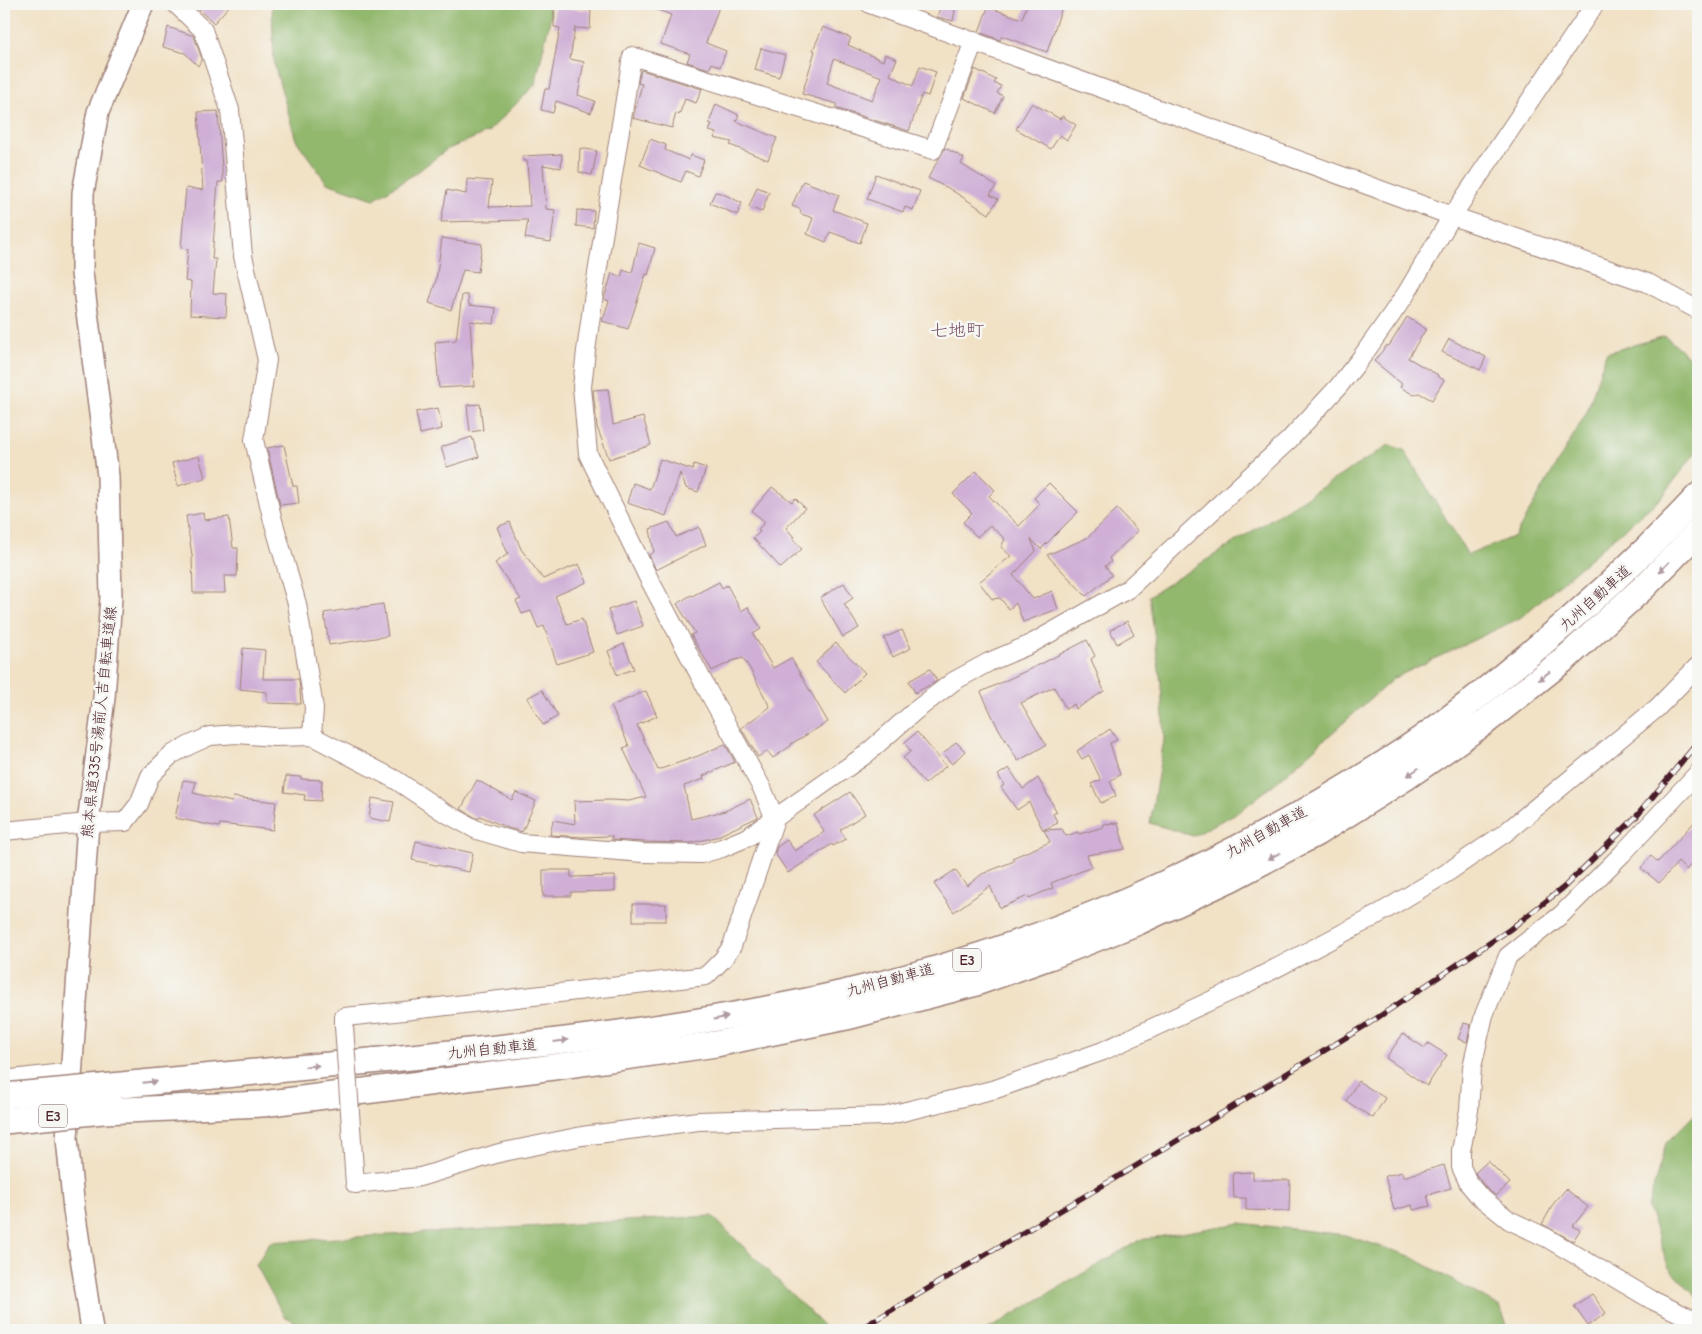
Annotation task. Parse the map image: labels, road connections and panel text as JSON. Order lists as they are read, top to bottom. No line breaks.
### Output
{"streets":{"highway":["九州自動車道","E3"],"main road":["熊本県道335号湯前人吉自転車道線"]},"districts":["七地町"]}
